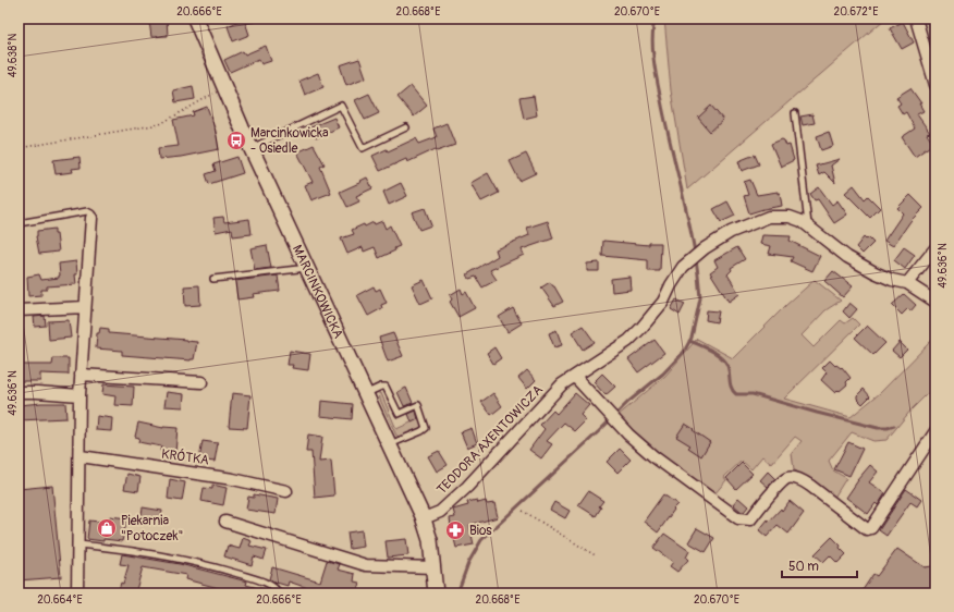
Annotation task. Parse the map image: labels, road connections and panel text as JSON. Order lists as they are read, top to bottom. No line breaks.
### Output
{"streets":{"street":["MARCINKOWICKA","TEODORA AXENTOWICZA","KRÓTKA"]},"crossings":[["MARCINKOWICKA","TEODORA AXENTOWICZA"]],"places":{"bus stop":["Marcinkowicka - Osiedle"],"shop":["Piekarnia \"Potoczek\""],"pharmacy":["Bios"]},"scale_bar":"50 m","coordinates":["20.666°E","20.668°E","20.670°E","20.672°E","49.638°N","49.636°N","20.664°E"]}
